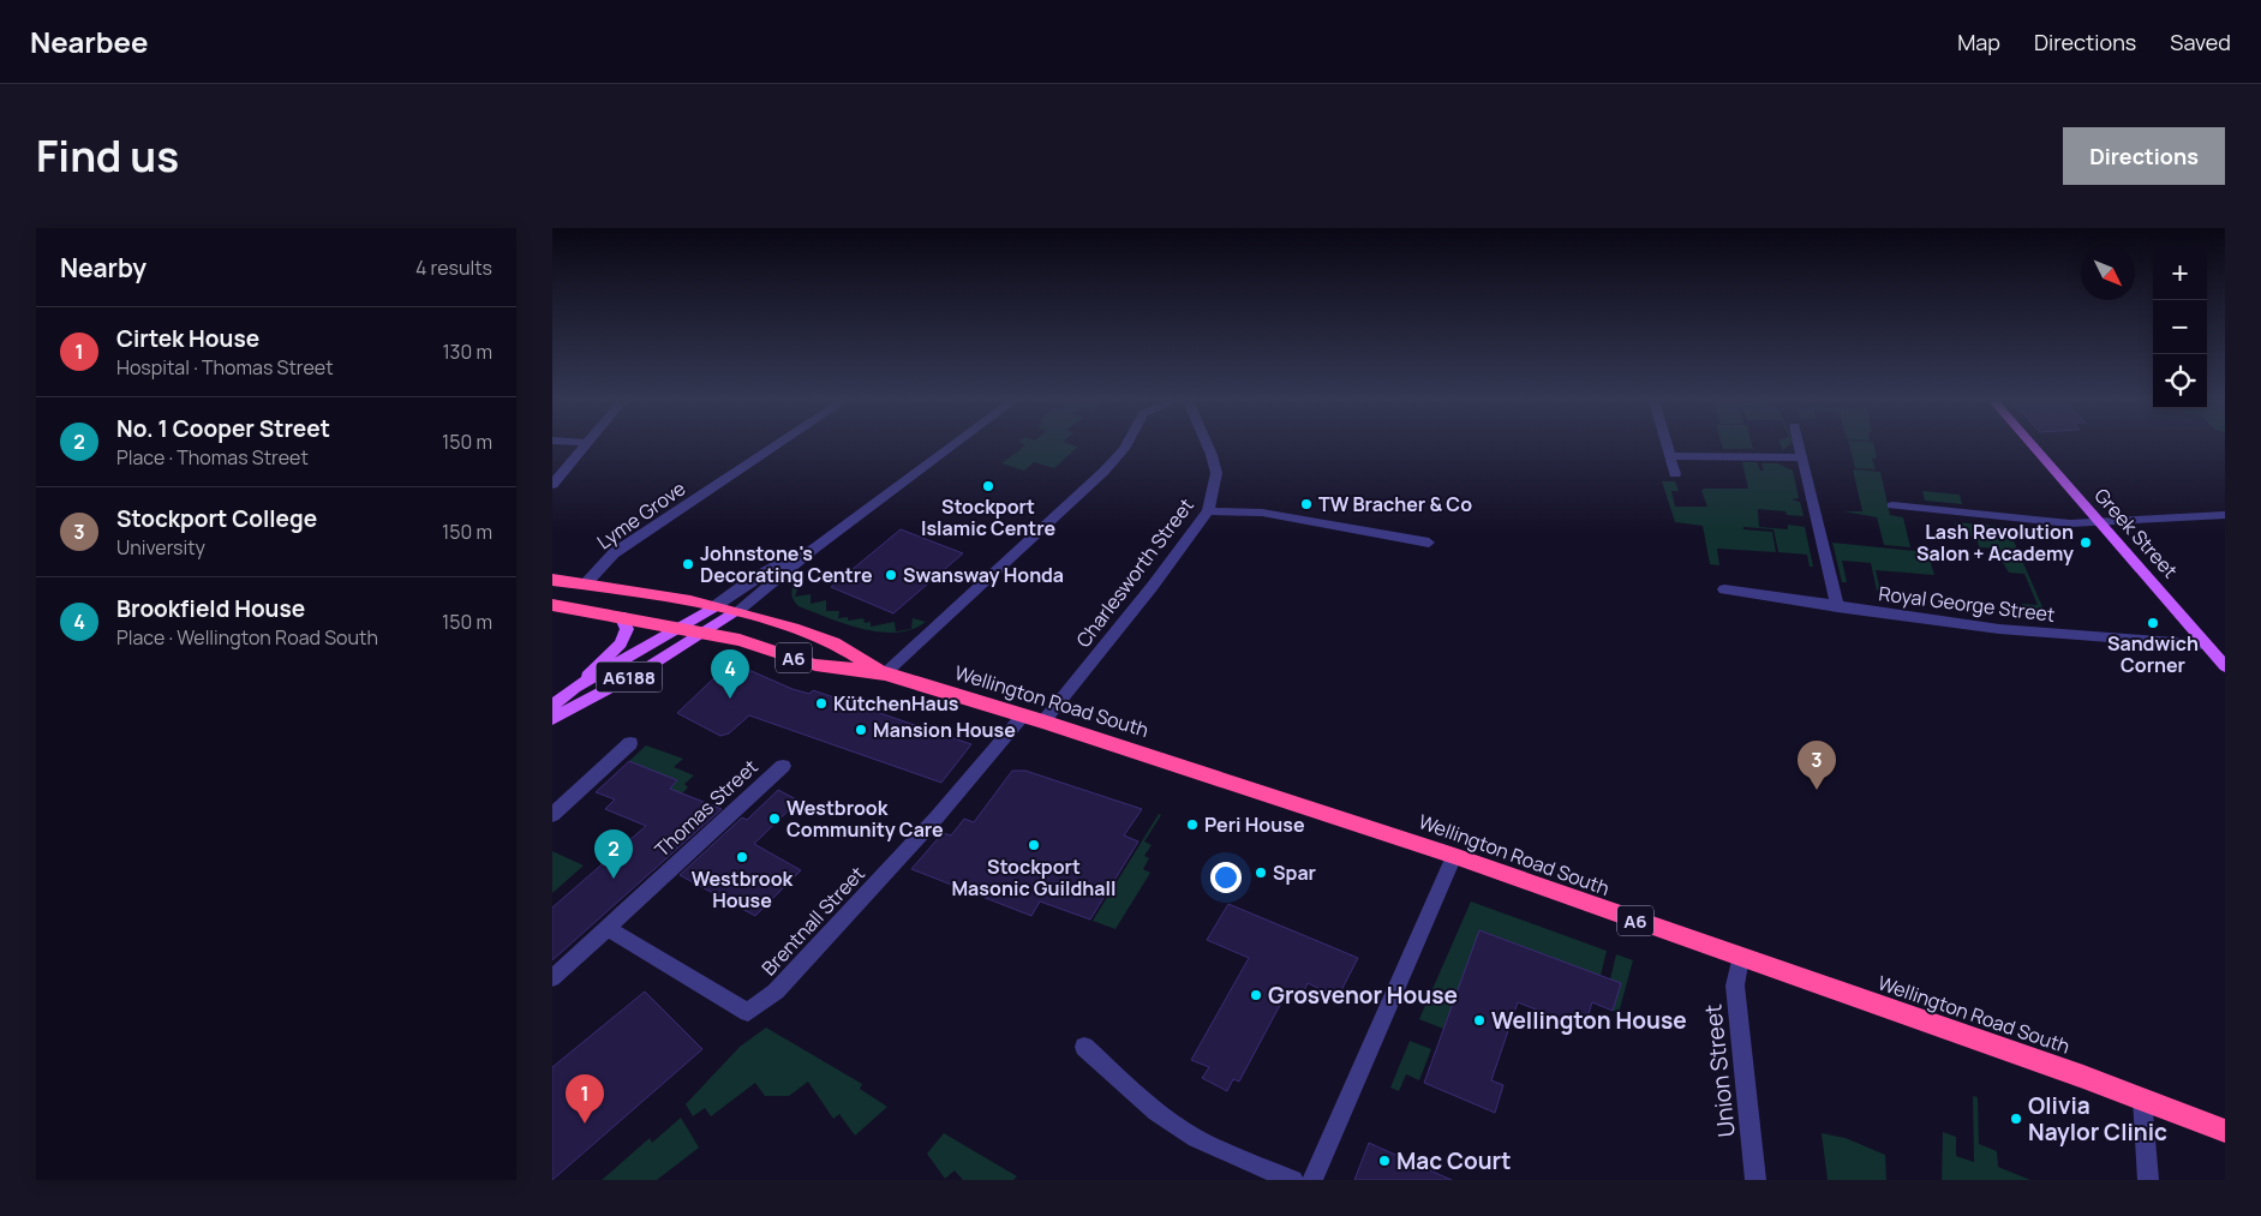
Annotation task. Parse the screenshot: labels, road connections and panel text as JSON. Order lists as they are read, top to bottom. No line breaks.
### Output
{"streets":{"highway":["A6","Wellington Road South"],"main road":["Greek Street","A6188"],"street":["Lyme Grove","Charlesworth Street","Royal George Street","Thomas Street","Brentnall Street","Union Street"]},"crossings":[["Lyme Grove","Wellington Road South"],["Greek Street","Royal George Street"],["Charlesworth Street","Wellington Road South"],["Charlesworth Street","Brentnall Street"],["A6188","Wellington Road South"],["Wellington Road South","Brentnall Street"],["Wellington Road South","Union Street"],["Thomas Street","Brentnall Street"]],"places":["Stockport Islamic Centre","TW Bracher & Co","Lash Revolution Salon + Academy","Johnstone's Decorating Centre","Swansway Honda","Sandwich Corner","KütchenHaus","Mansion House","Westbrook Community Care","Peri House","Stockport Masonic Guildhall","Westbrook House","Spar","Grosvenor House","Wellington House","Olivia Naylor Clinic","Mac Court"],"north":"bottom right","page":{"header":"Nearbee","nav":["Map","Directions","Saved"],"title":"Find us","buttons":"Directions","heading":["Nearby","4 results"],"map_buttons":["+","−"],"list":[{"mark":"1","name":"Cirtek House","note":"Hospital · Thomas Street","value":"130 m"},{"mark":"2","name":"No. 1 Cooper Street","note":"Place · Thomas Street","value":"150 m"},{"mark":"3","name":"Stockport College","note":"University","value":"150 m"},{"mark":"4","name":"Brookfield House","note":"Place · Wellington Road South","value":"150 m"}],"pins":["4","3","2","1"]}}
